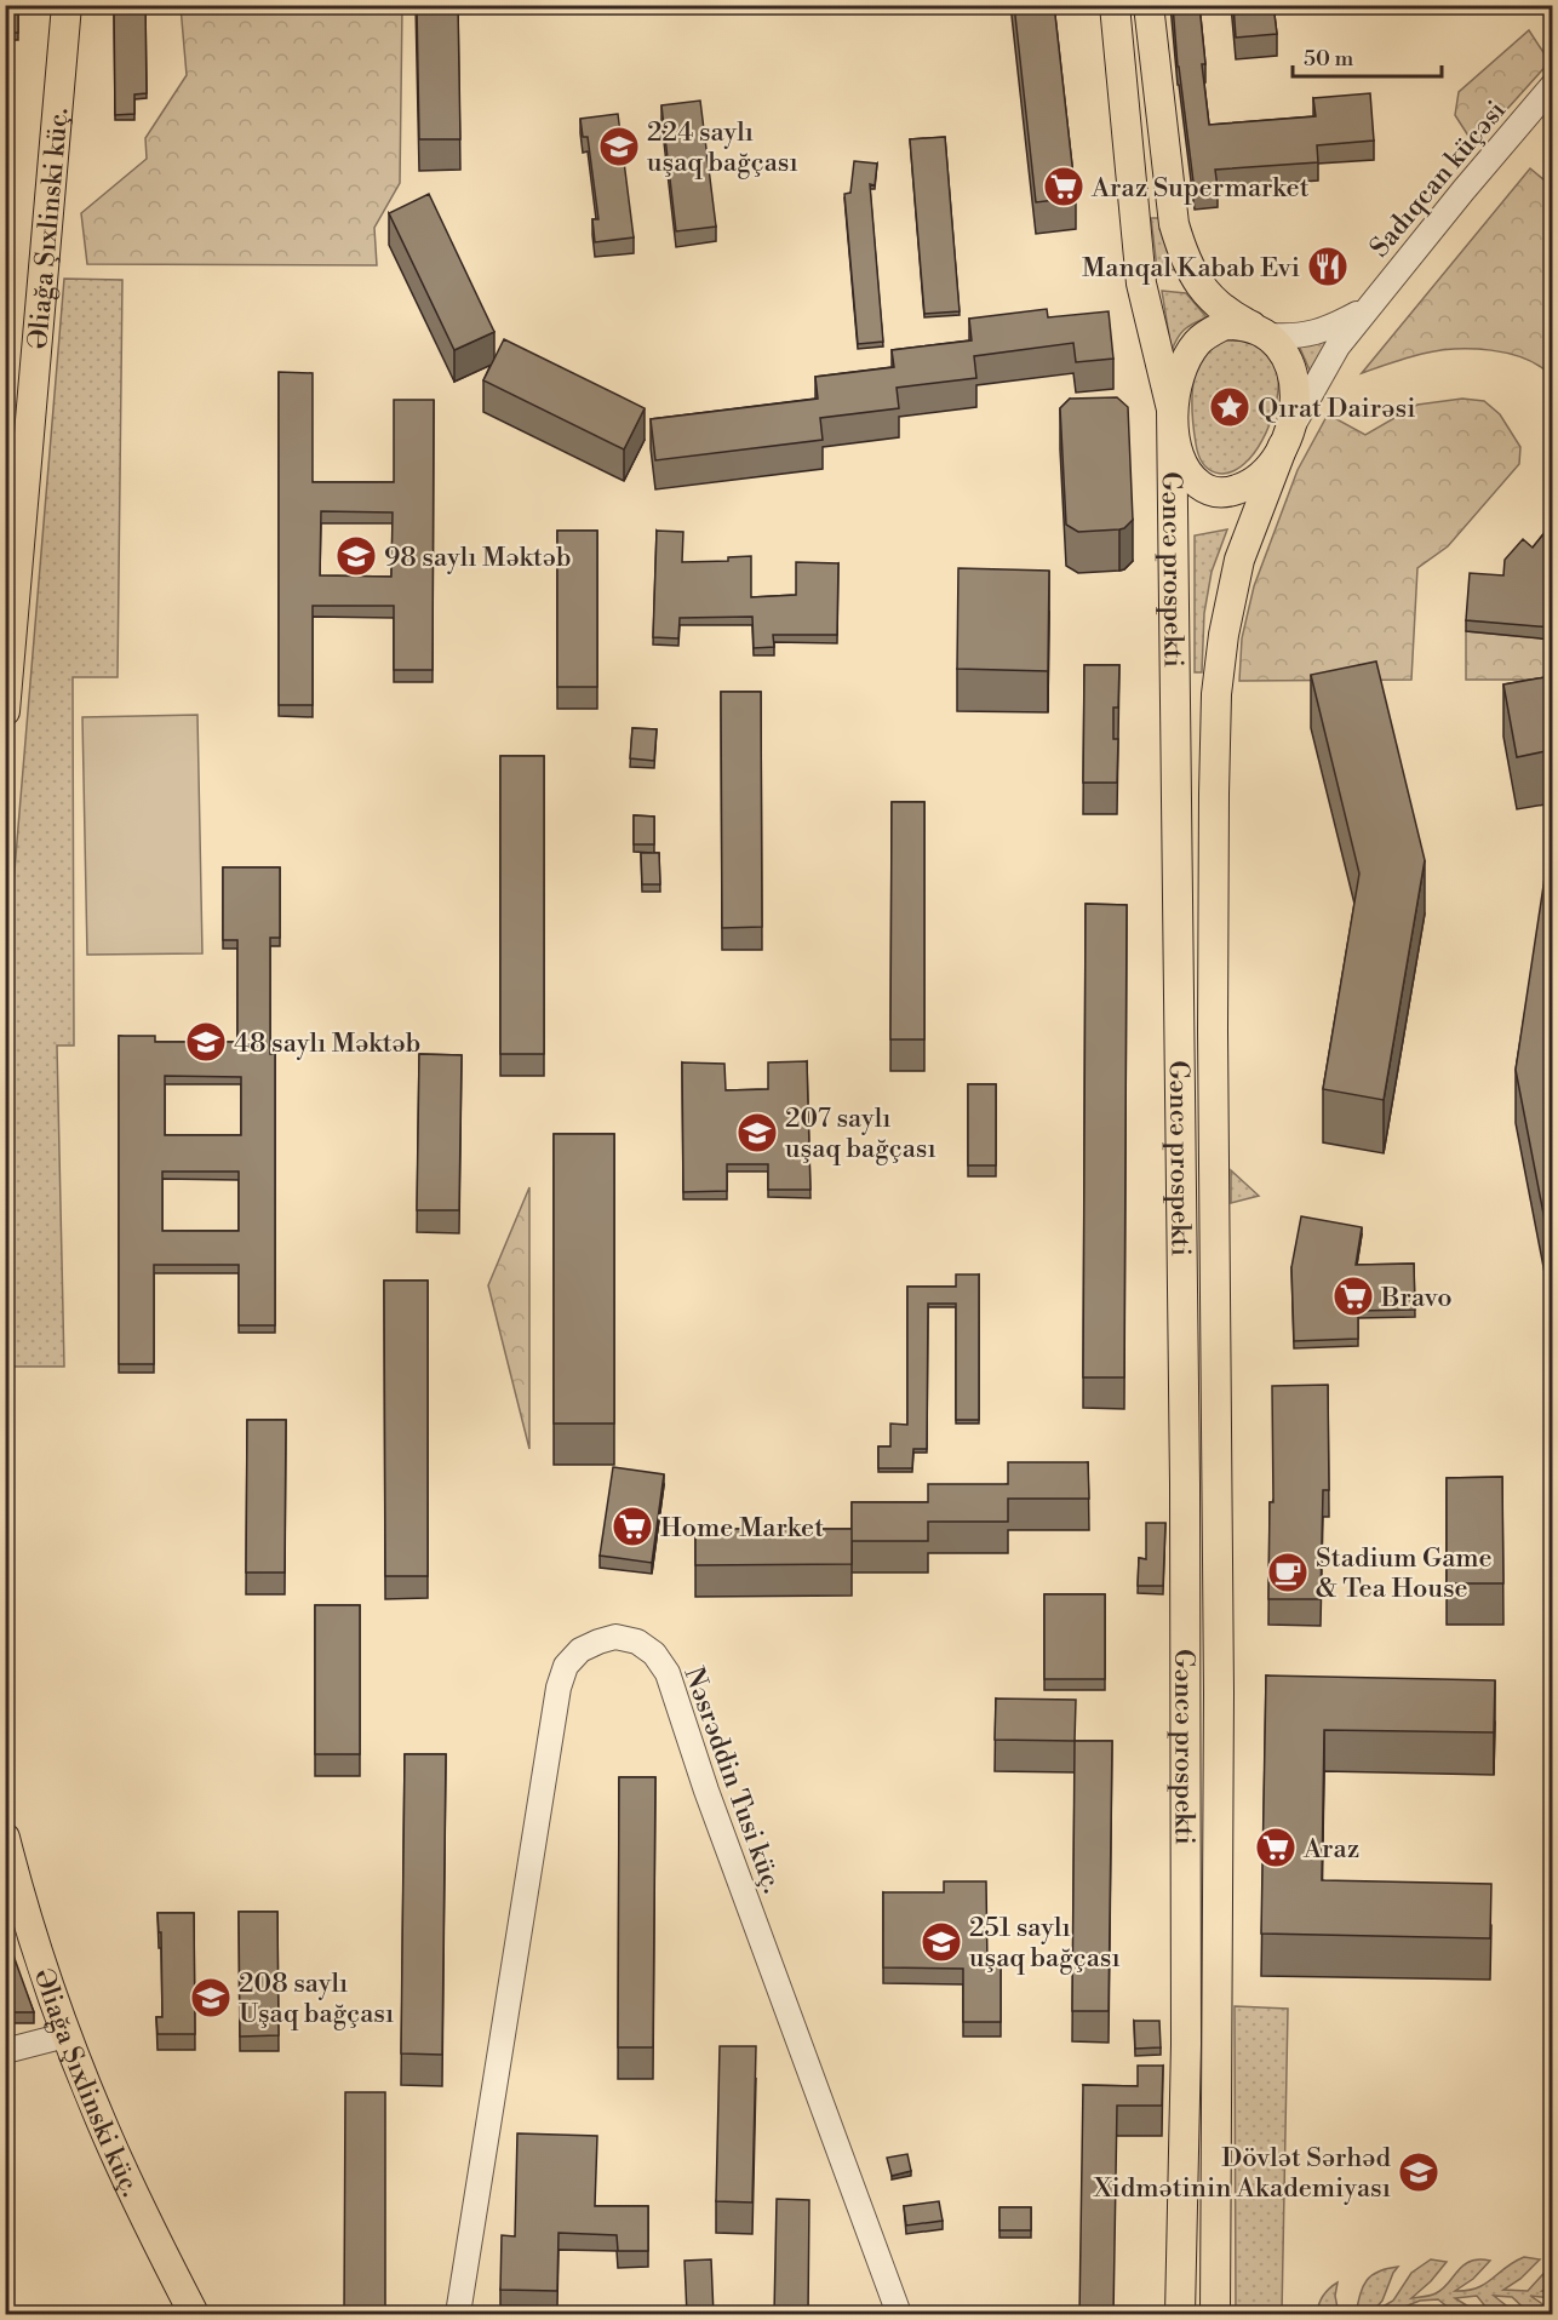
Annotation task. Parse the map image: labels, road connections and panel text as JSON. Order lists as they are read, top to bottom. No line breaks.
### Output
{"streets":{"main road":["Əliağa Şıxlinski küç.","Gəncə prospekti"],"street":["Sadıqcan küçəsi","Nəsrəddin Tusi küç."]},"crossings":[["Sadıqcan küçəsi","Gəncə prospekti"]],"places":{"school or university":["224 saylı uşaq bağçası","98 saylı Məktəb","48 saylı Məktəb","207 saylı uşaq bağçası","251 saylı uşaq bağçası","208 saylı Uşaq bağçası","Dövlət Sərhəd Xidmətinin Akademiyası"],"supermarket":["Araz Supermarket","Bravo","Home Market","Araz"],"restaurant":["Manqal Kabab Evi"],"place":["Qırat Dairəsi"],"cafe":["Stadium Game & Tea House"]},"scale_bar":"50 m"}
